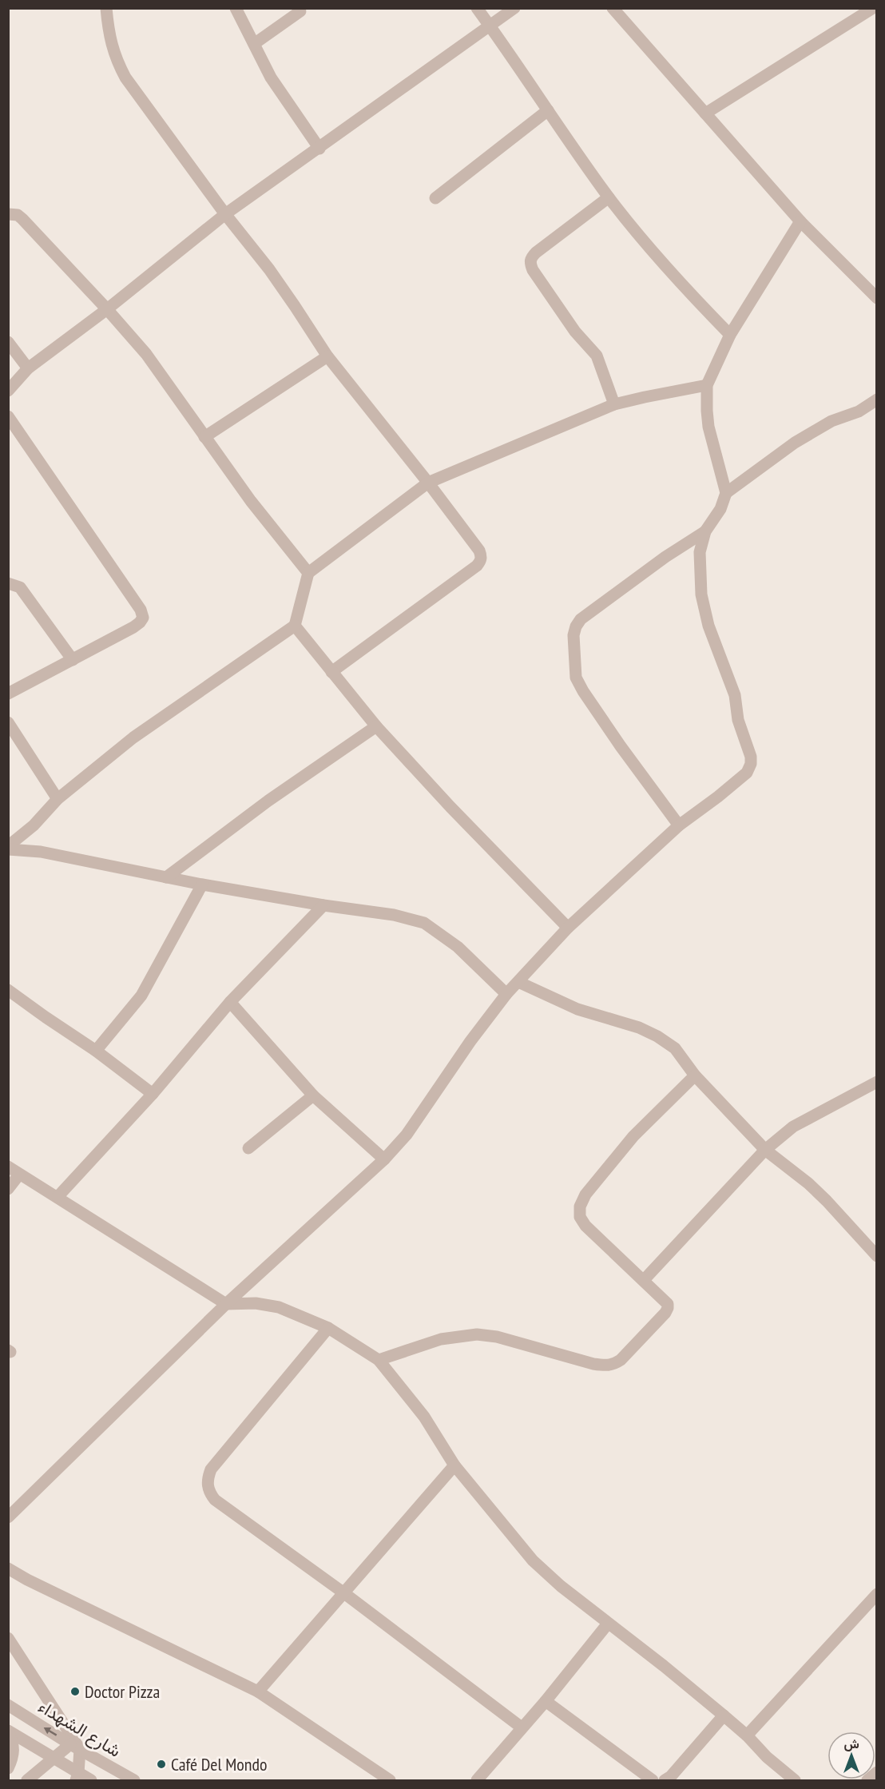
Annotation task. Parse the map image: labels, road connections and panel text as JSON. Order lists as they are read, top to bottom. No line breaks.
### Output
{"streets":{"street":["شارع الشهداء"]},"places":["Doctor Pizza","Café Del Mondo"],"north":"top"}
